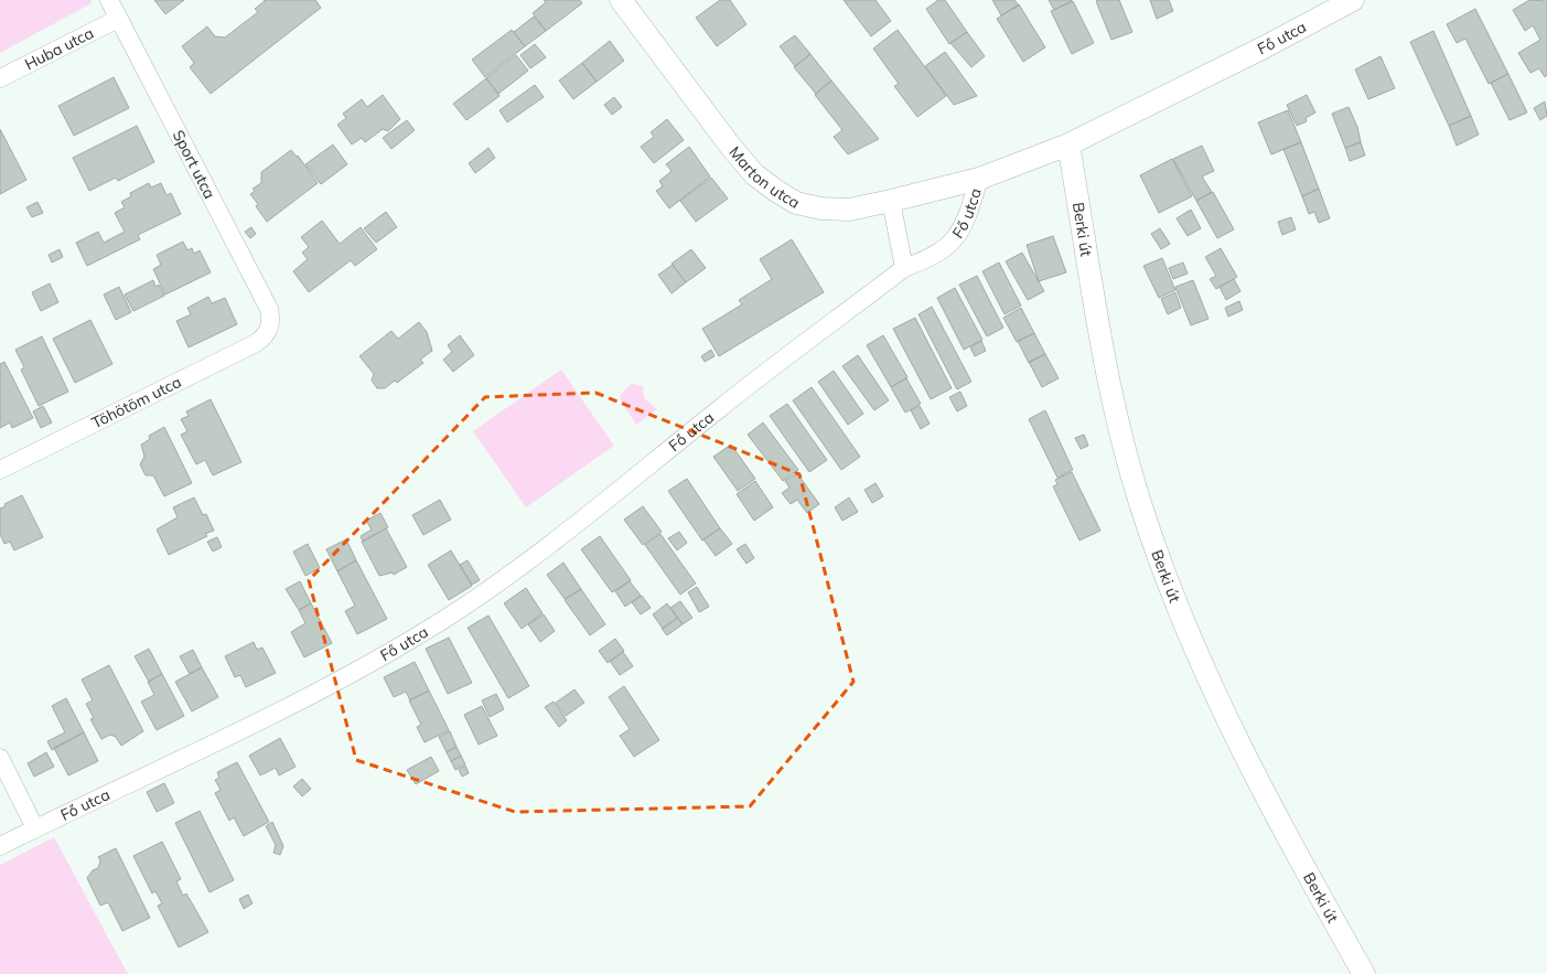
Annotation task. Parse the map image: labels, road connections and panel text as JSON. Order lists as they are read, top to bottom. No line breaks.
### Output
{"streets":{"street":["Fő utca","Huba utca","Sport utca","Marton utca","Berki út","Töhötöm utca"]},"crossings":[["Fő utca","Marton utca"],["Fő utca","Berki út"],["Huba utca","Sport utca"],["Sport utca","Töhötöm utca"]]}
